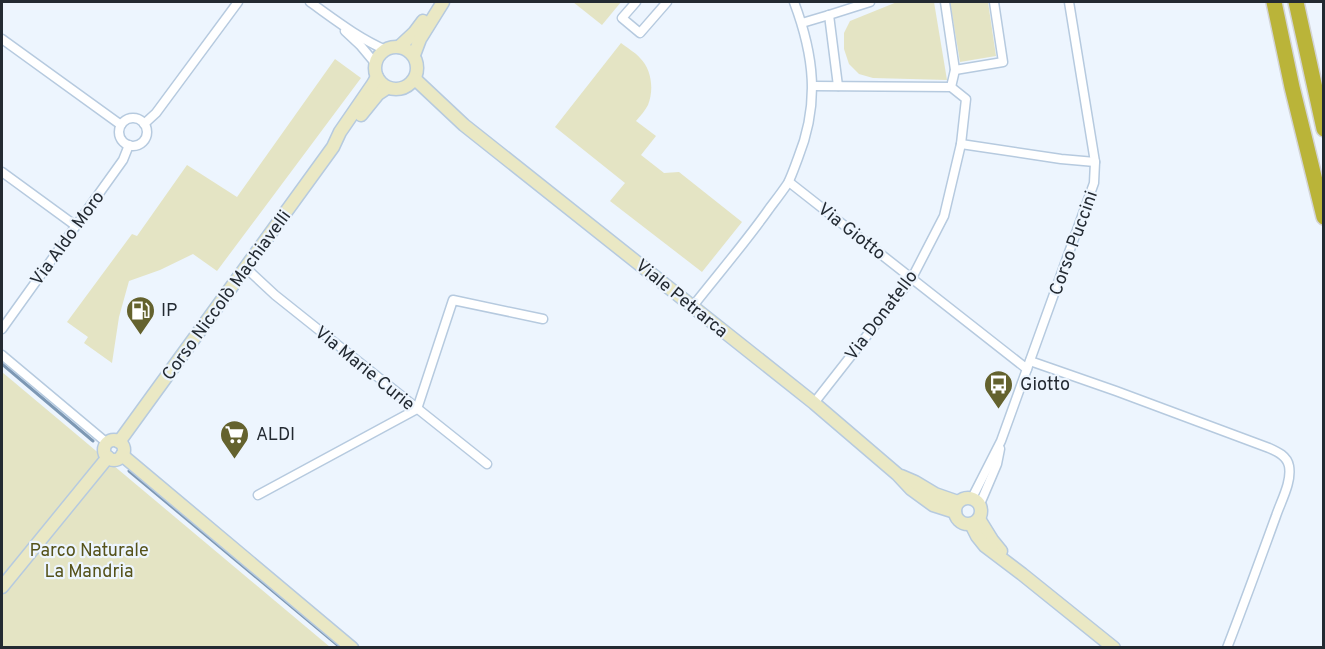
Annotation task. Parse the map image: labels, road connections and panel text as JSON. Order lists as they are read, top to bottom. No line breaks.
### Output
{"streets":{"street":["Via Giotto","Via Aldo Moro","Corso Puccini","Corso Niccolò Machiavelli","Viale Petrarca","Via Donatello","Via Marie Curie"]},"crossings":[["Via Giotto","Corso Puccini"],["Via Giotto","Via Donatello"],["Corso Puccini","Viale Petrarca"],["Corso Niccolò Machiavelli","Viale Petrarca"],["Corso Niccolò Machiavelli","Via Marie Curie"],["Viale Petrarca","Via Donatello"]],"parks":["Parco Naturale La Mandria"],"places":{"fuel station":["IP"],"bus stop":["Giotto"],"supermarket":["ALDI"]}}
